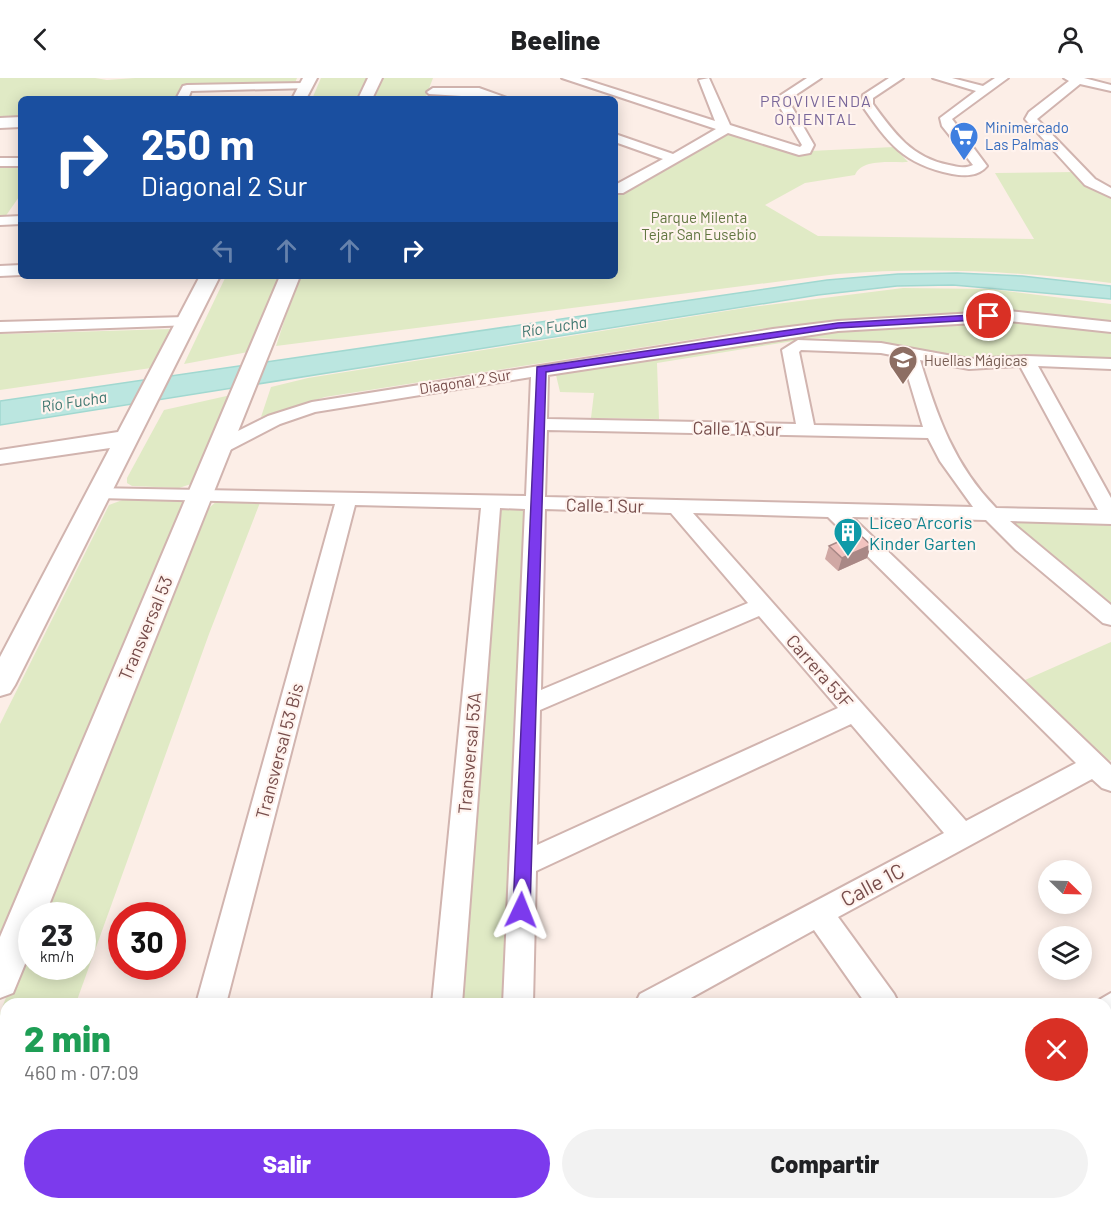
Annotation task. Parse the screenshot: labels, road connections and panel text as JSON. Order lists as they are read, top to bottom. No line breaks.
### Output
{"streets":{"street":["Diagonal 2 Sur","Calle 1A Sur","Calle 1 Sur","Transversal 53","Carrera 53F","Transversal 53 Bis","Transversal 53A","Calle 1C"]},"crossings":[["Diagonal 2 Sur","Transversal 53"],["Calle 1 Sur","Transversal 53"],["Calle 1 Sur","Carrera 53F"],["Calle 1 Sur","Transversal 53 Bis"],["Calle 1 Sur","Transversal 53A"],["Carrera 53F","Calle 1C"]],"districts":["PROVIVIENDA ORIENTAL"],"water":["Río Fucha"],"parks":["Parque Milenta Tejar San Eusebio"],"places":{"supermarket":["Minimercado Las Palmas"],"school or university":["Huellas Mágicas"],"building":["Liceo Arcoris Kinder Garten"]},"north":"bottom right","page":{"header":"Beeline","turn":["250 m","Diagonal 2 Sur"],"speed":"23 km/h","limit":"30","heading":["2 min","460 m · 07:09"],"buttons":["Salir","Compartir"]}}
